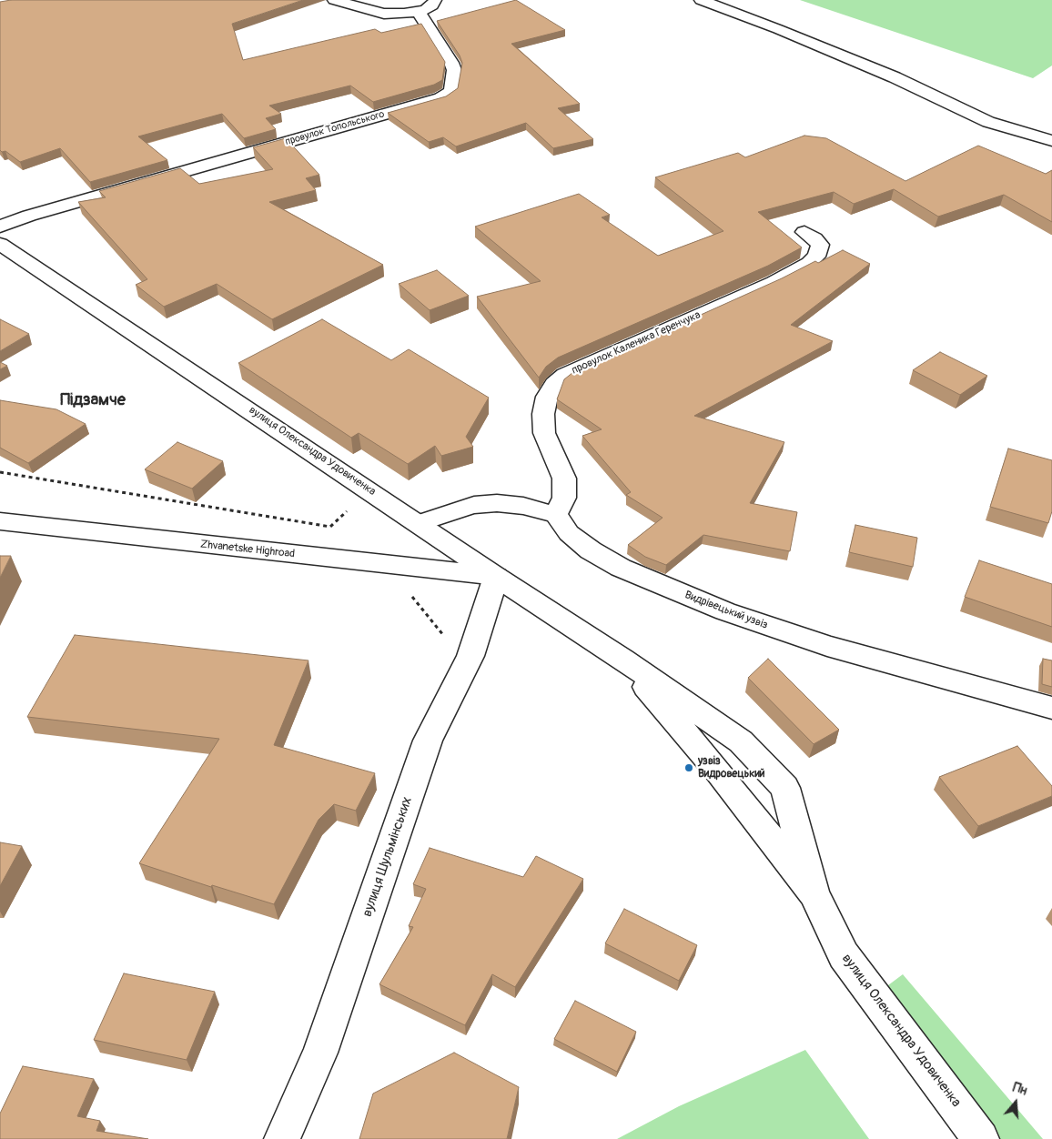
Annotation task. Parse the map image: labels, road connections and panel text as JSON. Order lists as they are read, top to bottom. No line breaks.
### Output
{"streets":{"street":["провулок Топольського","провулок Каленика Геренчука","вулиця Олександра Удовиченка","Zhvanetske Highroad","Видрівецький узвіз","вулиця Шульмінських"]},"crossings":[["провулок Каленика Геренчука","Видрівецький узвіз"],["вулиця Олександра Удовиченка","Zhvanetske Highroad"],["вулиця Олександра Удовиченка","вулиця Шульмінських"],["Zhvanetske Highroad","вулиця Шульмінських"]],"districts":["Підзамче"],"places":["узвіз Видровецький"],"north":"top"}
